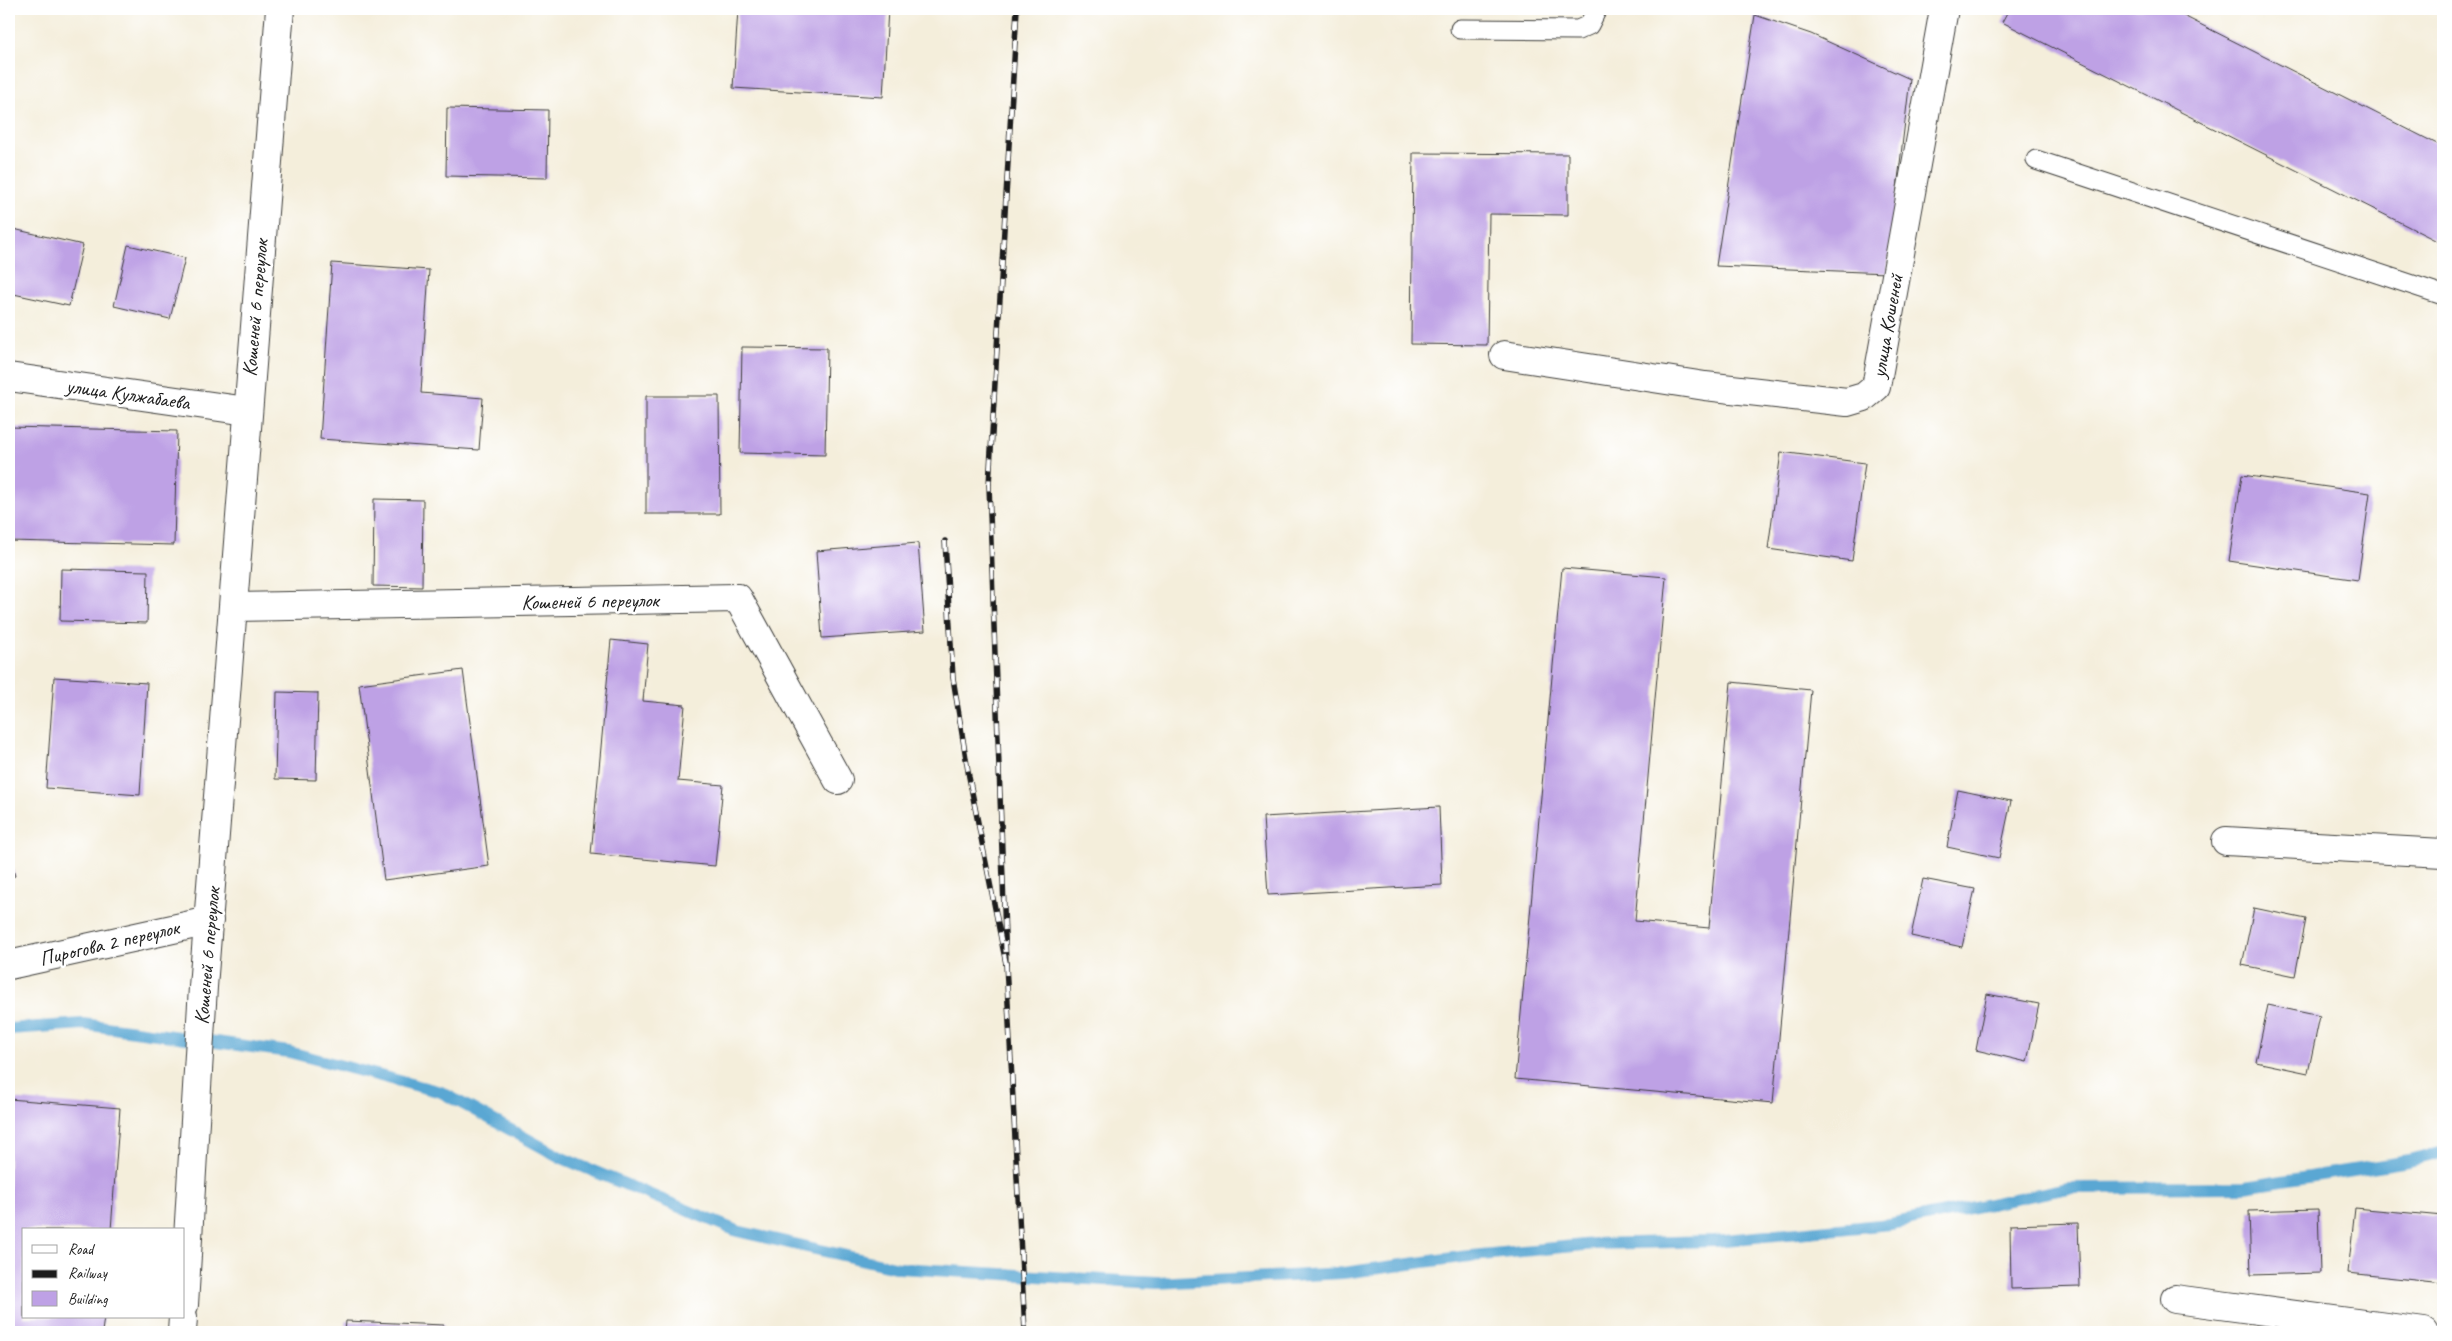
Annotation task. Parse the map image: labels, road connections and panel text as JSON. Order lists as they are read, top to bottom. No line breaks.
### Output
{"streets":{"street":["Кошеней 6 переулок","улица Кошеней","улица Кулжабаева","Пирогова 2 переулок"]},"crossings":[["Кошеней 6 переулок","улица Кулжабаева"],["Кошеней 6 переулок","Пирогова 2 переулок"]],"legend":["Road","Railway","Building"]}
